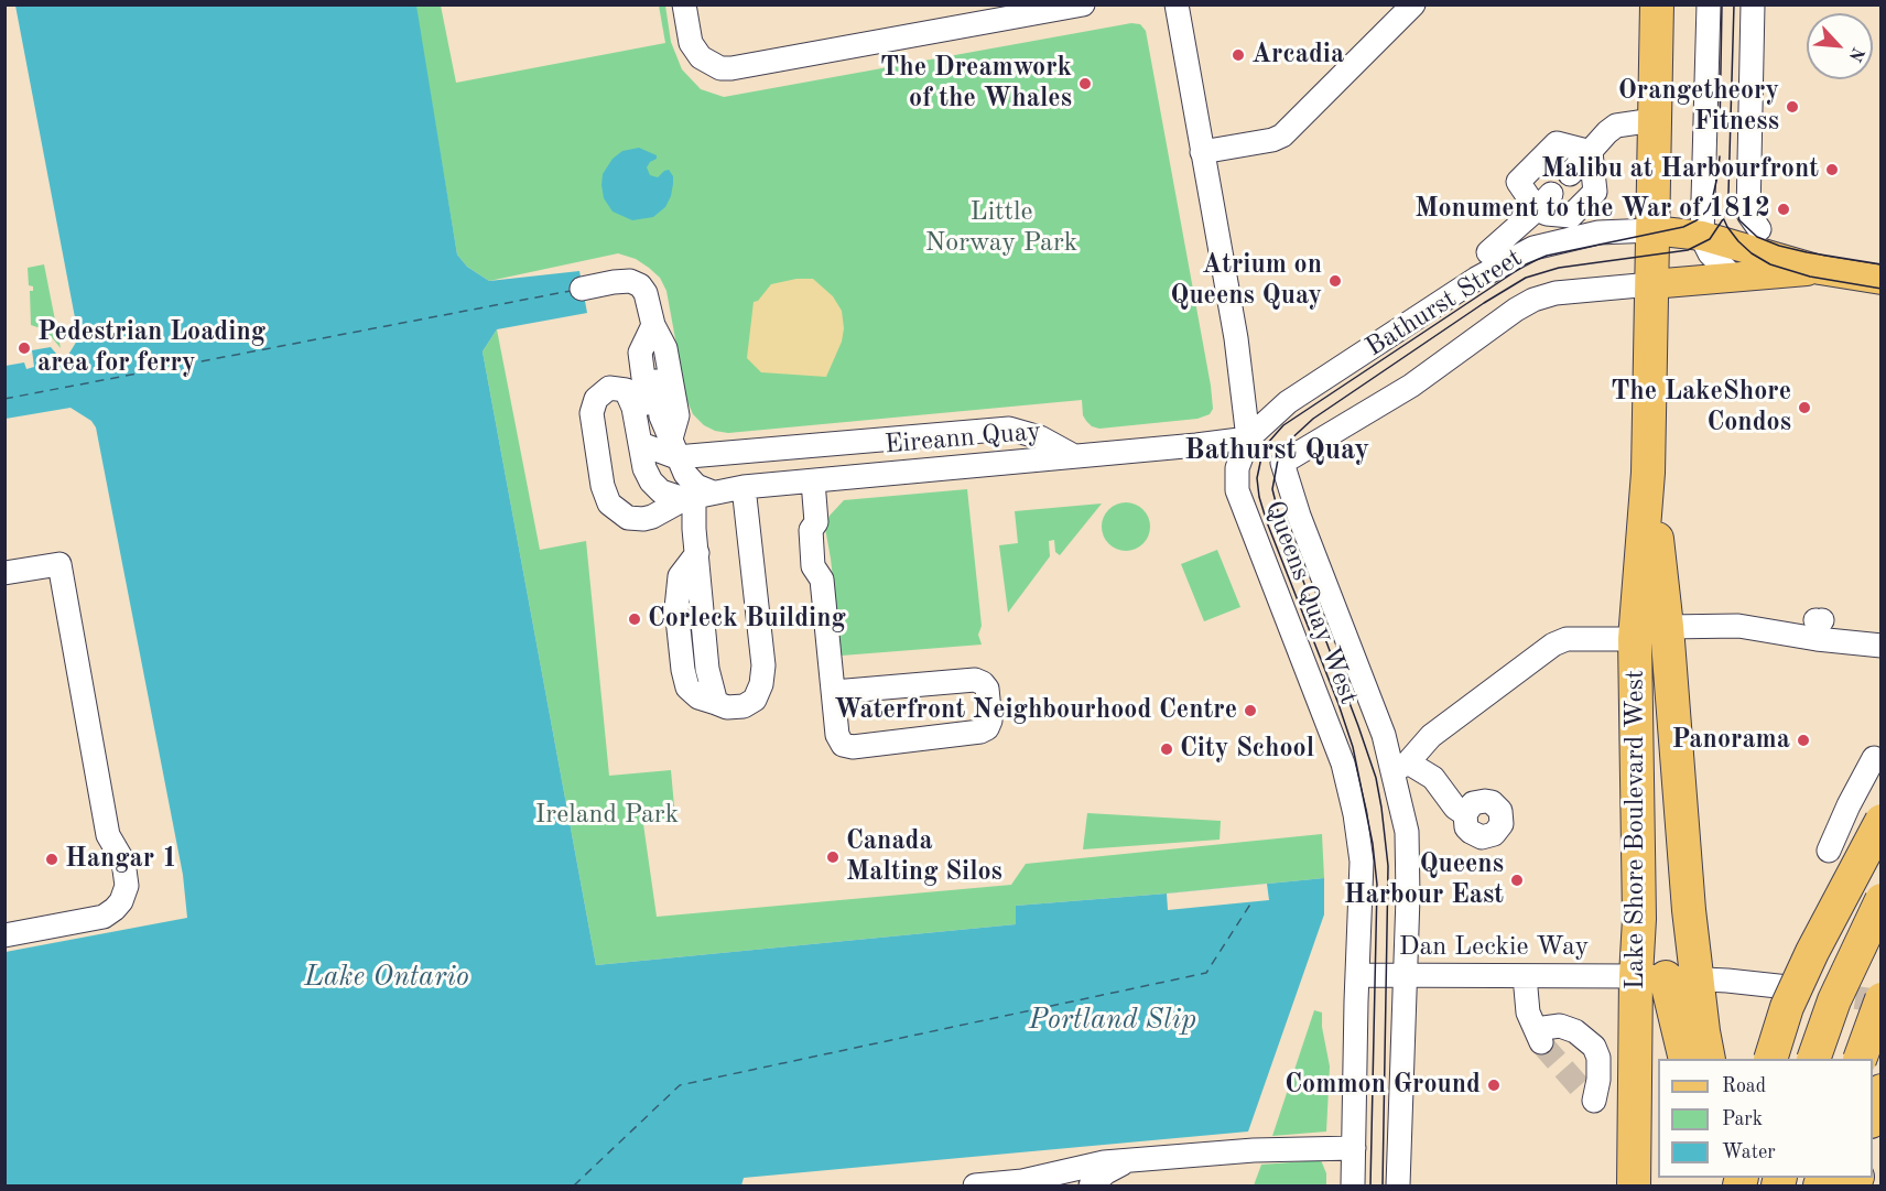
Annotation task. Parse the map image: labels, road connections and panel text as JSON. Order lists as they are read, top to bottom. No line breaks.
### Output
{"streets":{"highway":["Lake Shore Boulevard West"],"main road":["Bathurst Street"],"street":["Eireann Quay","Queens Quay West","Dan Leckie Way"]},"crossings":[["Bathurst Street","Eireann Quay"],["Bathurst Street","Queens Quay West"],["Bathurst Street","Lake Shore Boulevard West"],["Eireann Quay","Queens Quay West"],["Queens Quay West","Dan Leckie Way"],["Lake Shore Boulevard West","Dan Leckie Way"]],"districts":["Bathurst Quay"],"water":["Lake Ontario","Portland Slip"],"parks":["Little Norway Park","Ireland Park"],"places":["Arcadia","The Dreamwork of the Whales","Orangetheory Fitness","Malibu at Harbourfront","Monument to the War of 1812","Atrium on Queens Quay","Pedestrian Loading area for ferry","The LakeShore Condos","Corleck Building","Waterfront Neighbourhood Centre","Panorama","City School","Canada Malting Silos","Hangar 1","Queens Harbour East","Common Ground"],"legend":["Road","Park","Water"],"north":"bottom right"}
